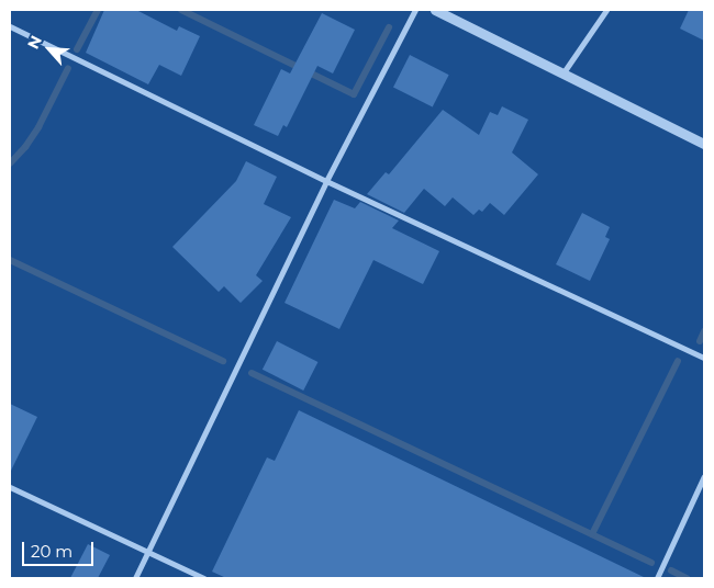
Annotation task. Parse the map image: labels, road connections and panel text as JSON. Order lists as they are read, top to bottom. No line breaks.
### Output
{"scale_bar":"20 m","north":"top left"}
